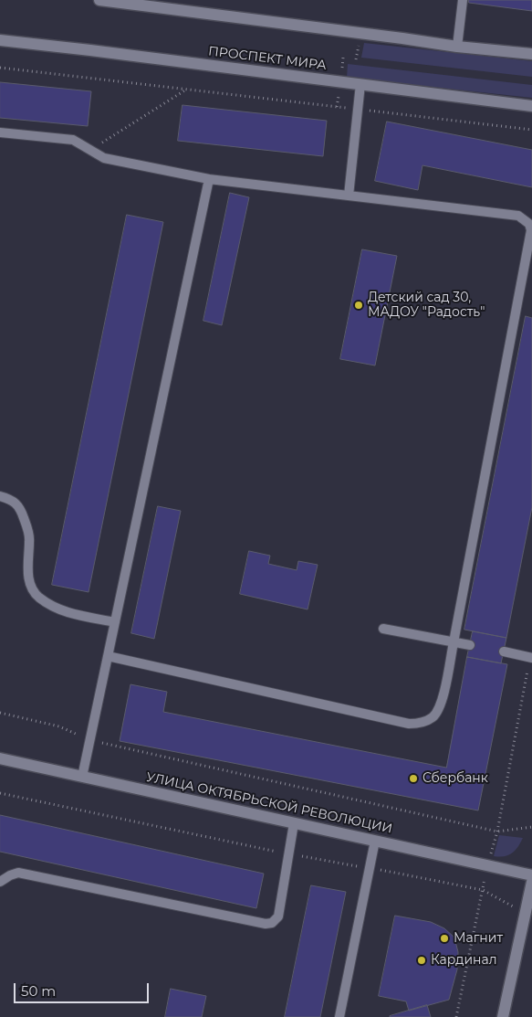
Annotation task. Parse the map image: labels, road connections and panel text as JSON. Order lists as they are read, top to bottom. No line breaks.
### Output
{"streets":{"main road":["ПРОСПЕКТ МИРА","УЛИЦА ОКТЯБРЬСКОЙ РЕВОЛЮЦИИ"]},"places":["Детский сад 30, МАДОУ \"Радость\"","Сбербанк","Магнит","Кардинал"],"scale_bar":"50 m"}
